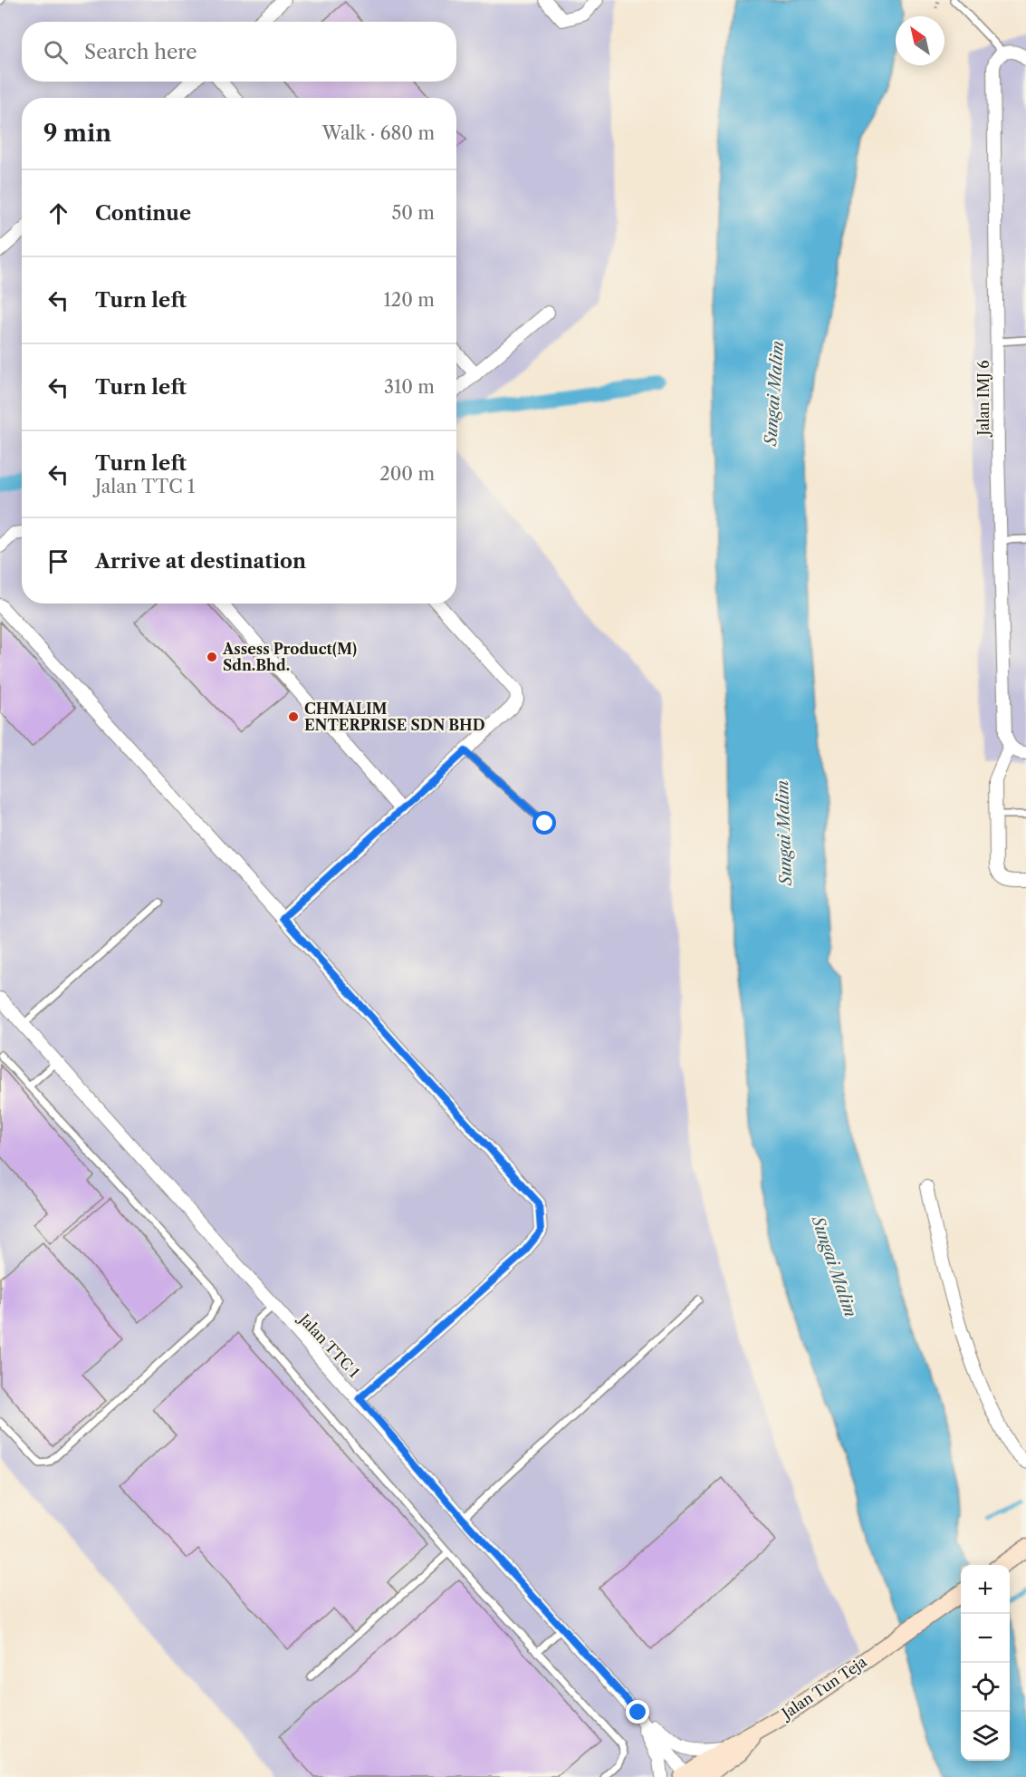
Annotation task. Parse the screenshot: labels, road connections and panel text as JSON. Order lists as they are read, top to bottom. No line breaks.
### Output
{"streets":{"main road":["Jalan Tun Teja"],"street":["Jalan IMJ 6","Jalan TTC 1"]},"crossings":[["Jalan TTC 1","Jalan Tun Teja"]],"water":["Sungai Malim"],"places":["Assess Product(M) Sdn.Bhd.","CHMALIM ENTERPRISE SDN BHD"],"north":"top left","page":{"search":"Search here","heading":["9 min","Walk · 680 m"],"list":[["Continue","50 m"],["Turn left","120 m"],["Turn left","310 m"],["Turn left","Jalan TTC 1","200 m"],"Arrive at destination"],"map_buttons":["+","−"]}}
